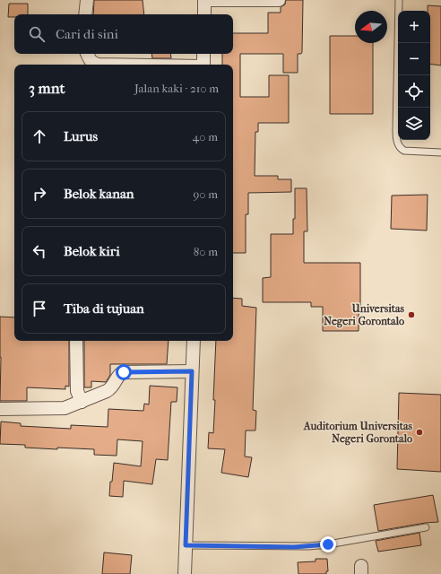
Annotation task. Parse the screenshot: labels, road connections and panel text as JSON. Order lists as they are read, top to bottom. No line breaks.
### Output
{"places":["Universitas Negeri Gorontalo","Auditorium Universitas Negeri Gorontalo"],"north":"left","page":{"map_buttons":["+","−"],"search":"Cari di sini","heading":["3 mnt","Jalan kaki · 210 m"],"list":[["Lurus","40 m"],["Belok kanan","90 m"],["Belok kiri","80 m"],"Tiba di tujuan"]}}
